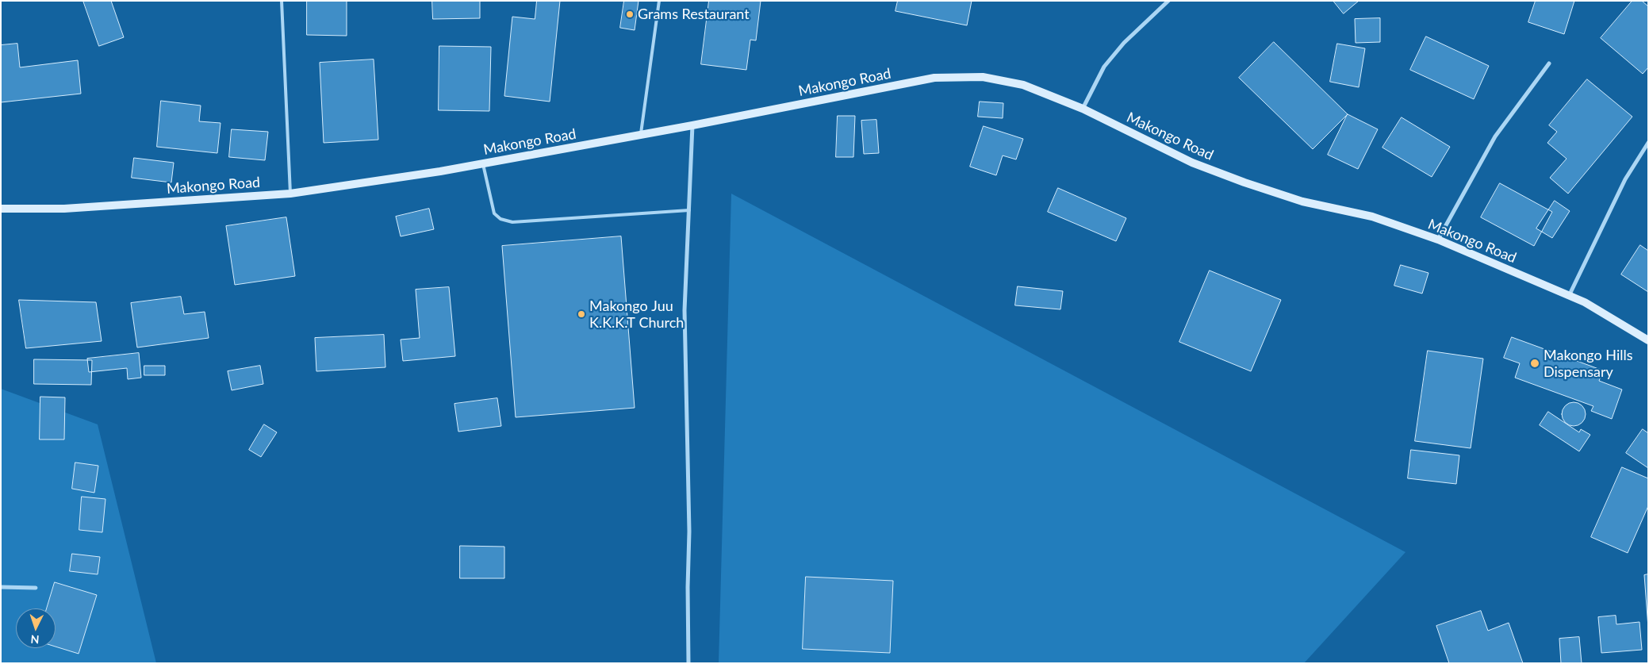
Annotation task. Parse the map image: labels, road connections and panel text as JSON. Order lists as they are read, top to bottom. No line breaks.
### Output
{"streets":{"street":["Makongo Road"]},"places":["Grams Restaurant","Makongo Juu K.K.K.T Church","Makongo Hills Dispensary"],"north":"bottom"}
